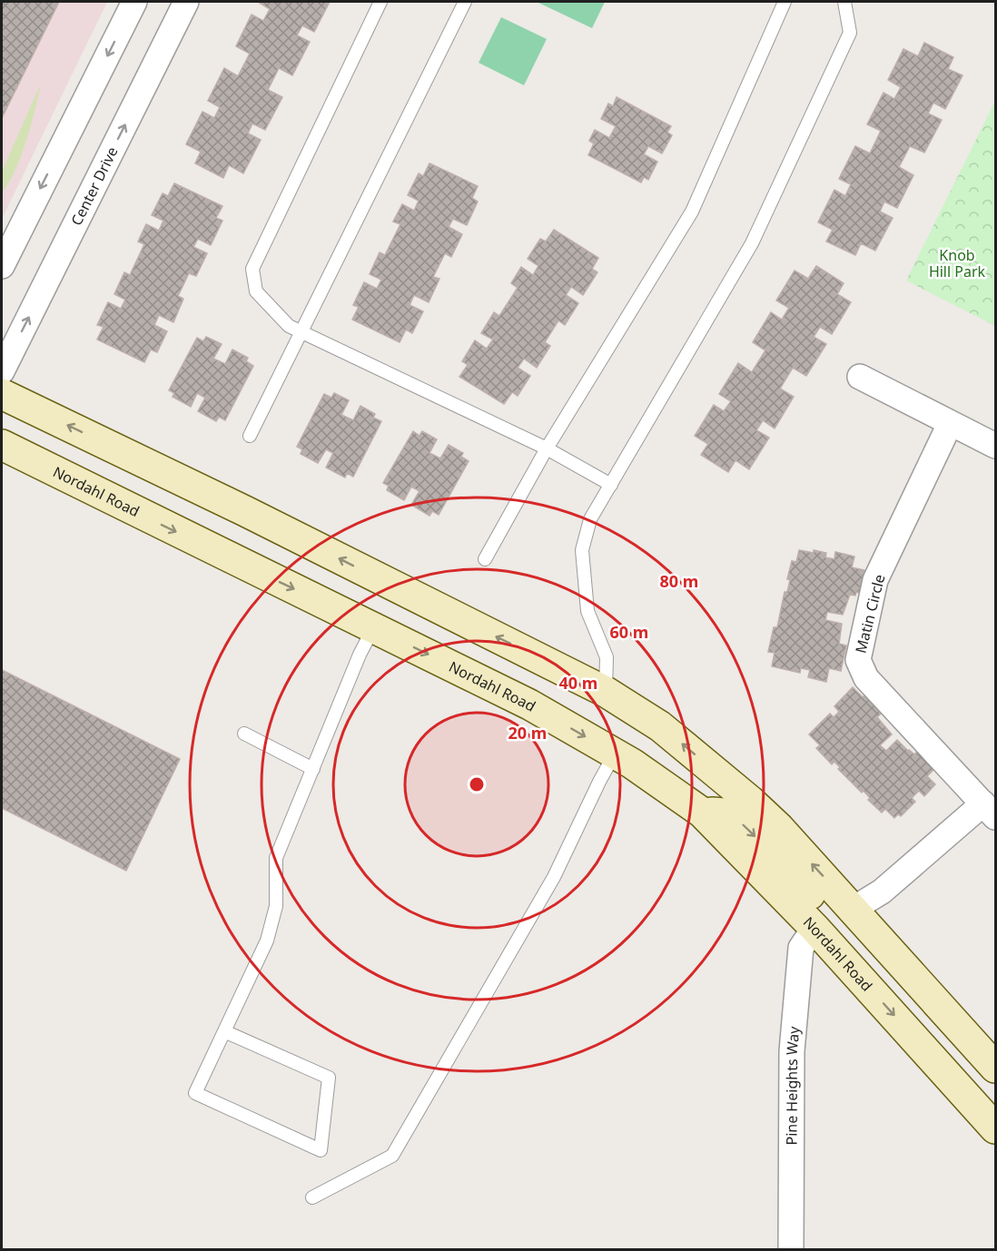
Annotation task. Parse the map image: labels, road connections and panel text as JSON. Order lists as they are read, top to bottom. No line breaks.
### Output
{"streets":{"main road":["Nordahl Road"],"street":["Center Drive","Matin Circle","Pine Heights Way"]},"crossings":[["Nordahl Road","Pine Heights Way"]],"parks":["Knob Hill Park"],"rings":["80 m","60 m","40 m","20 m"]}
